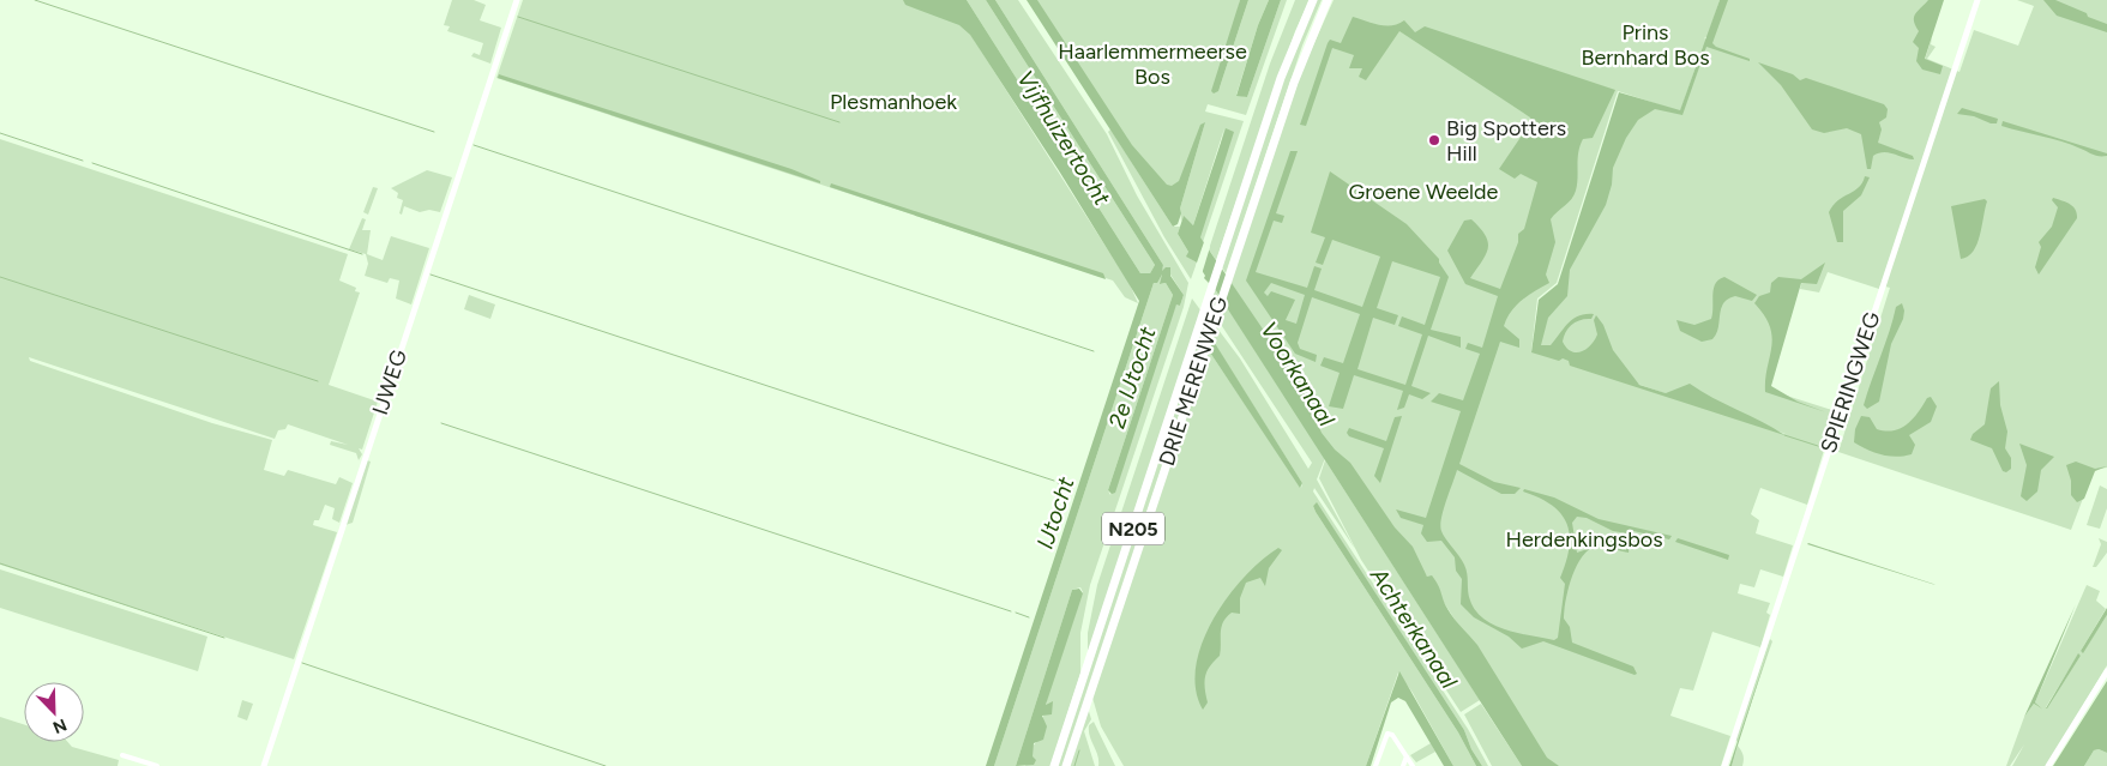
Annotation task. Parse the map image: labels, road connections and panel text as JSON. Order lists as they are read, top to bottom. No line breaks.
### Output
{"streets":{"highway":["DRIE MERENWEG","N205"],"street":["IJWEG","SPIERINGWEG"]},"water":["Vijfhuizertocht","Voorkanaal","2e IJtocht","IJtocht","Achterkanaal"],"parks":["Prins Bernhard Bos","Haarlemmermeerse Bos","Plesmanhoek","Groene Weelde","Herdenkingsbos"],"places":["Big Spotters Hill"],"north":"bottom right"}
